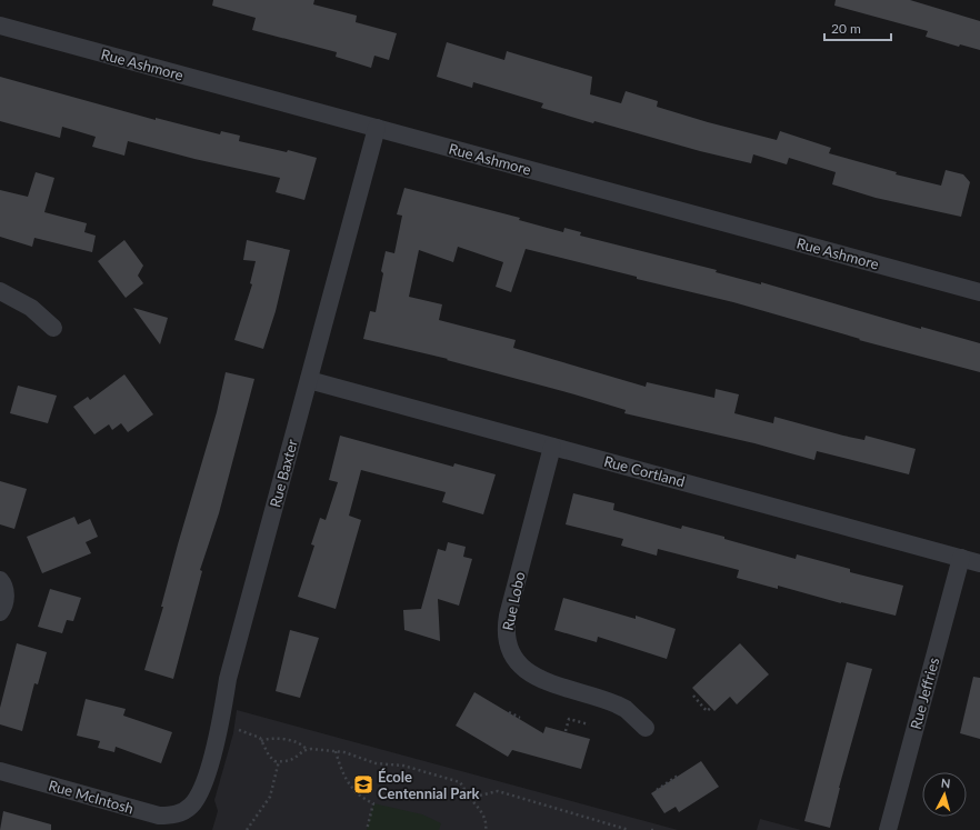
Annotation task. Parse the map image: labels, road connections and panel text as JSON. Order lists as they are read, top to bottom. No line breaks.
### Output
{"streets":{"street":["Rue Ashmore","Rue Cortland","Rue Baxter","Rue Lobo","Rue Jeffries","Rue McIntosh"]},"crossings":[["Rue Ashmore","Rue Baxter"],["Rue Cortland","Rue Baxter"],["Rue Cortland","Rue Lobo"],["Rue Cortland","Rue Jeffries"],["Rue Baxter","Rue McIntosh"]],"places":{"school or university":["École Centennial Park"]},"scale_bar":"20 m","north":"top"}
